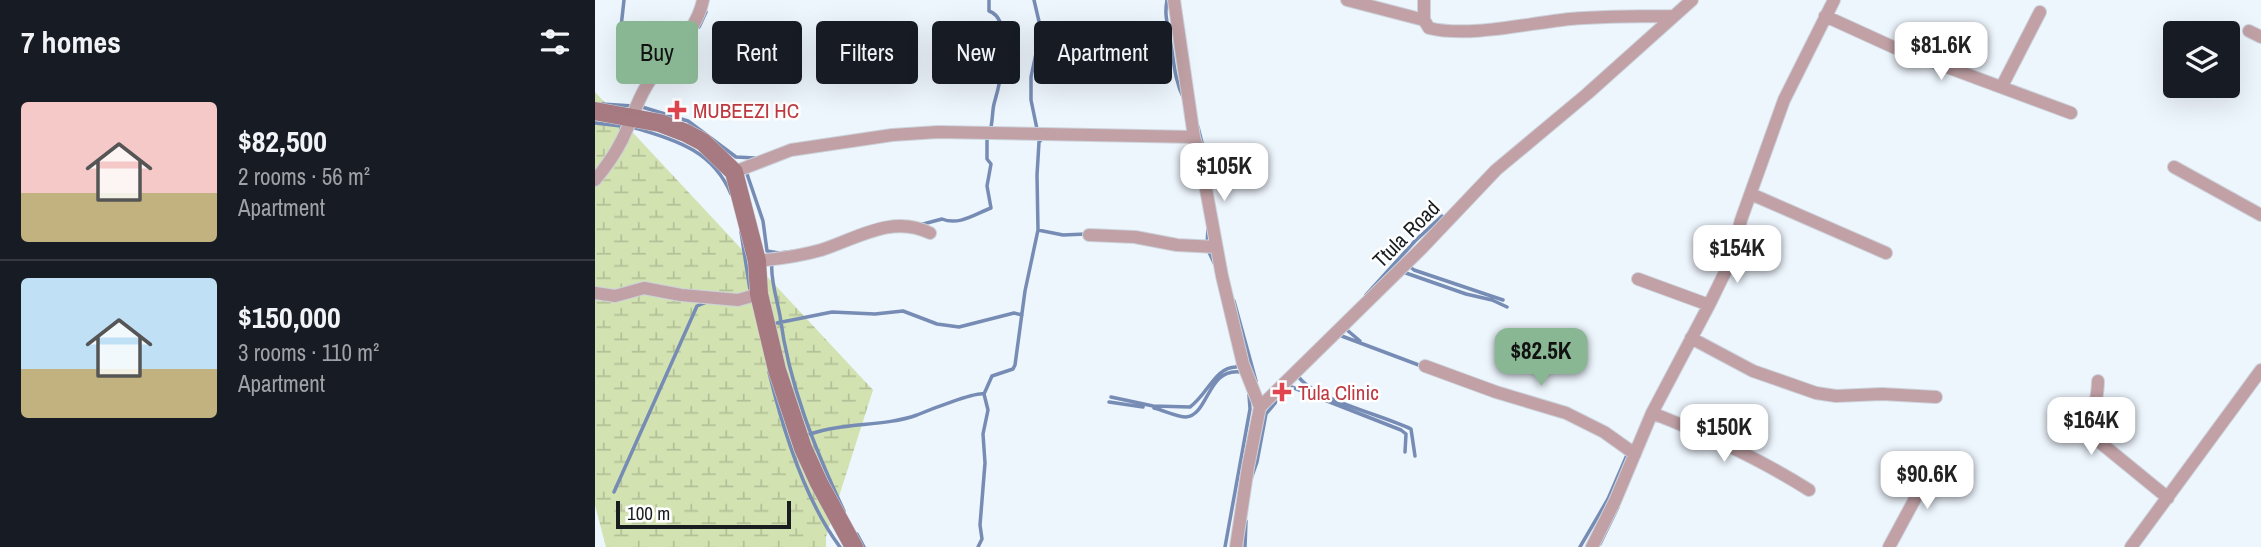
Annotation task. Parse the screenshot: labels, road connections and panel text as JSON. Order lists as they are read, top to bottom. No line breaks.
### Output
{"streets":{"street":["Ttula Road"]},"places":{"health":["MUBEEZI HC","Tula Clinic"]},"scale_bar":"100 m","page":{"heading":"7 homes","chip":["Buy","Rent","Filters","New","Apartment"],"price":["$81.6K","$105K","$154K","$82.5K","$164K","$150K","$90.6K"],"list":[{"name":"$82,500","note":"2 rooms · 56 m² · Apartment"},{"name":"$150,000","note":"3 rooms · 110 m² · Apartment"}],"scale":"100 m"}}
